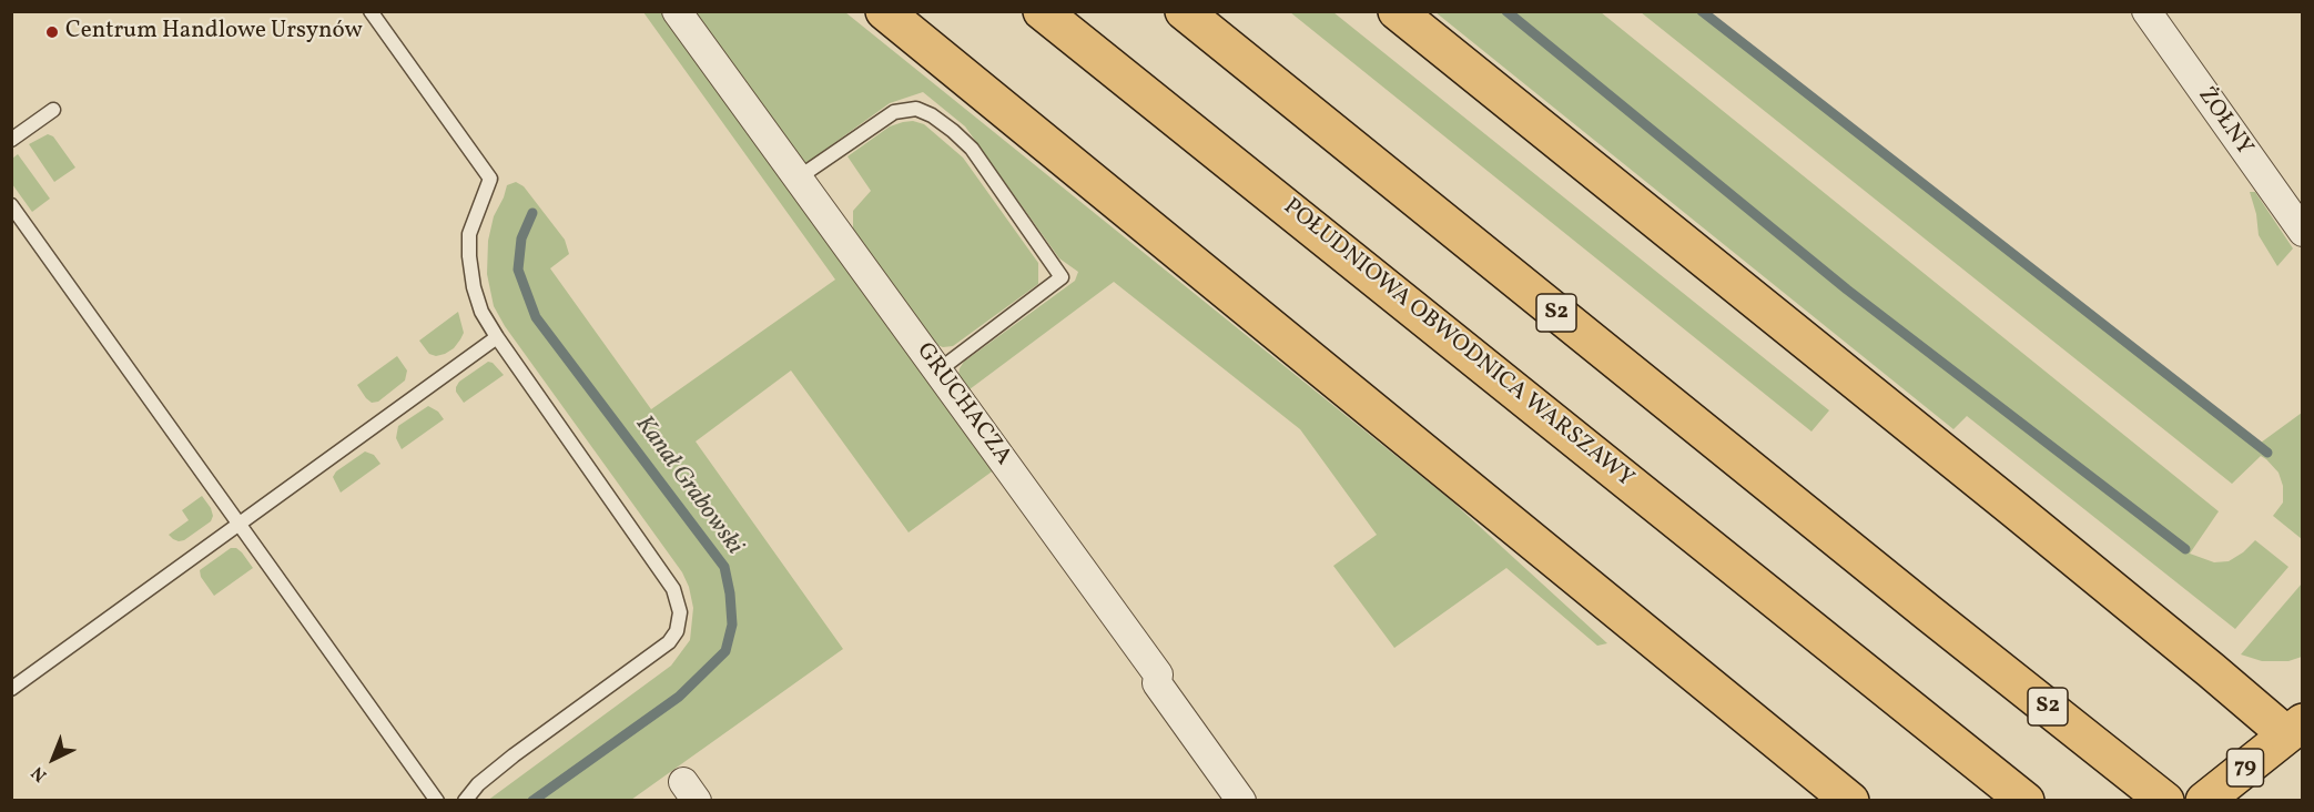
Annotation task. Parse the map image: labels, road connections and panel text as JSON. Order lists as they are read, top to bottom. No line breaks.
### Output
{"streets":{"main road":["S2","POŁUDNIOWA OBWODNICA WARSZAWY","79"],"street":["ŻOŁNY","GRUCHACZA"]},"water":["Kanał Grabowski"],"places":["Centrum Handlowe Ursynów"],"north":"bottom left"}
